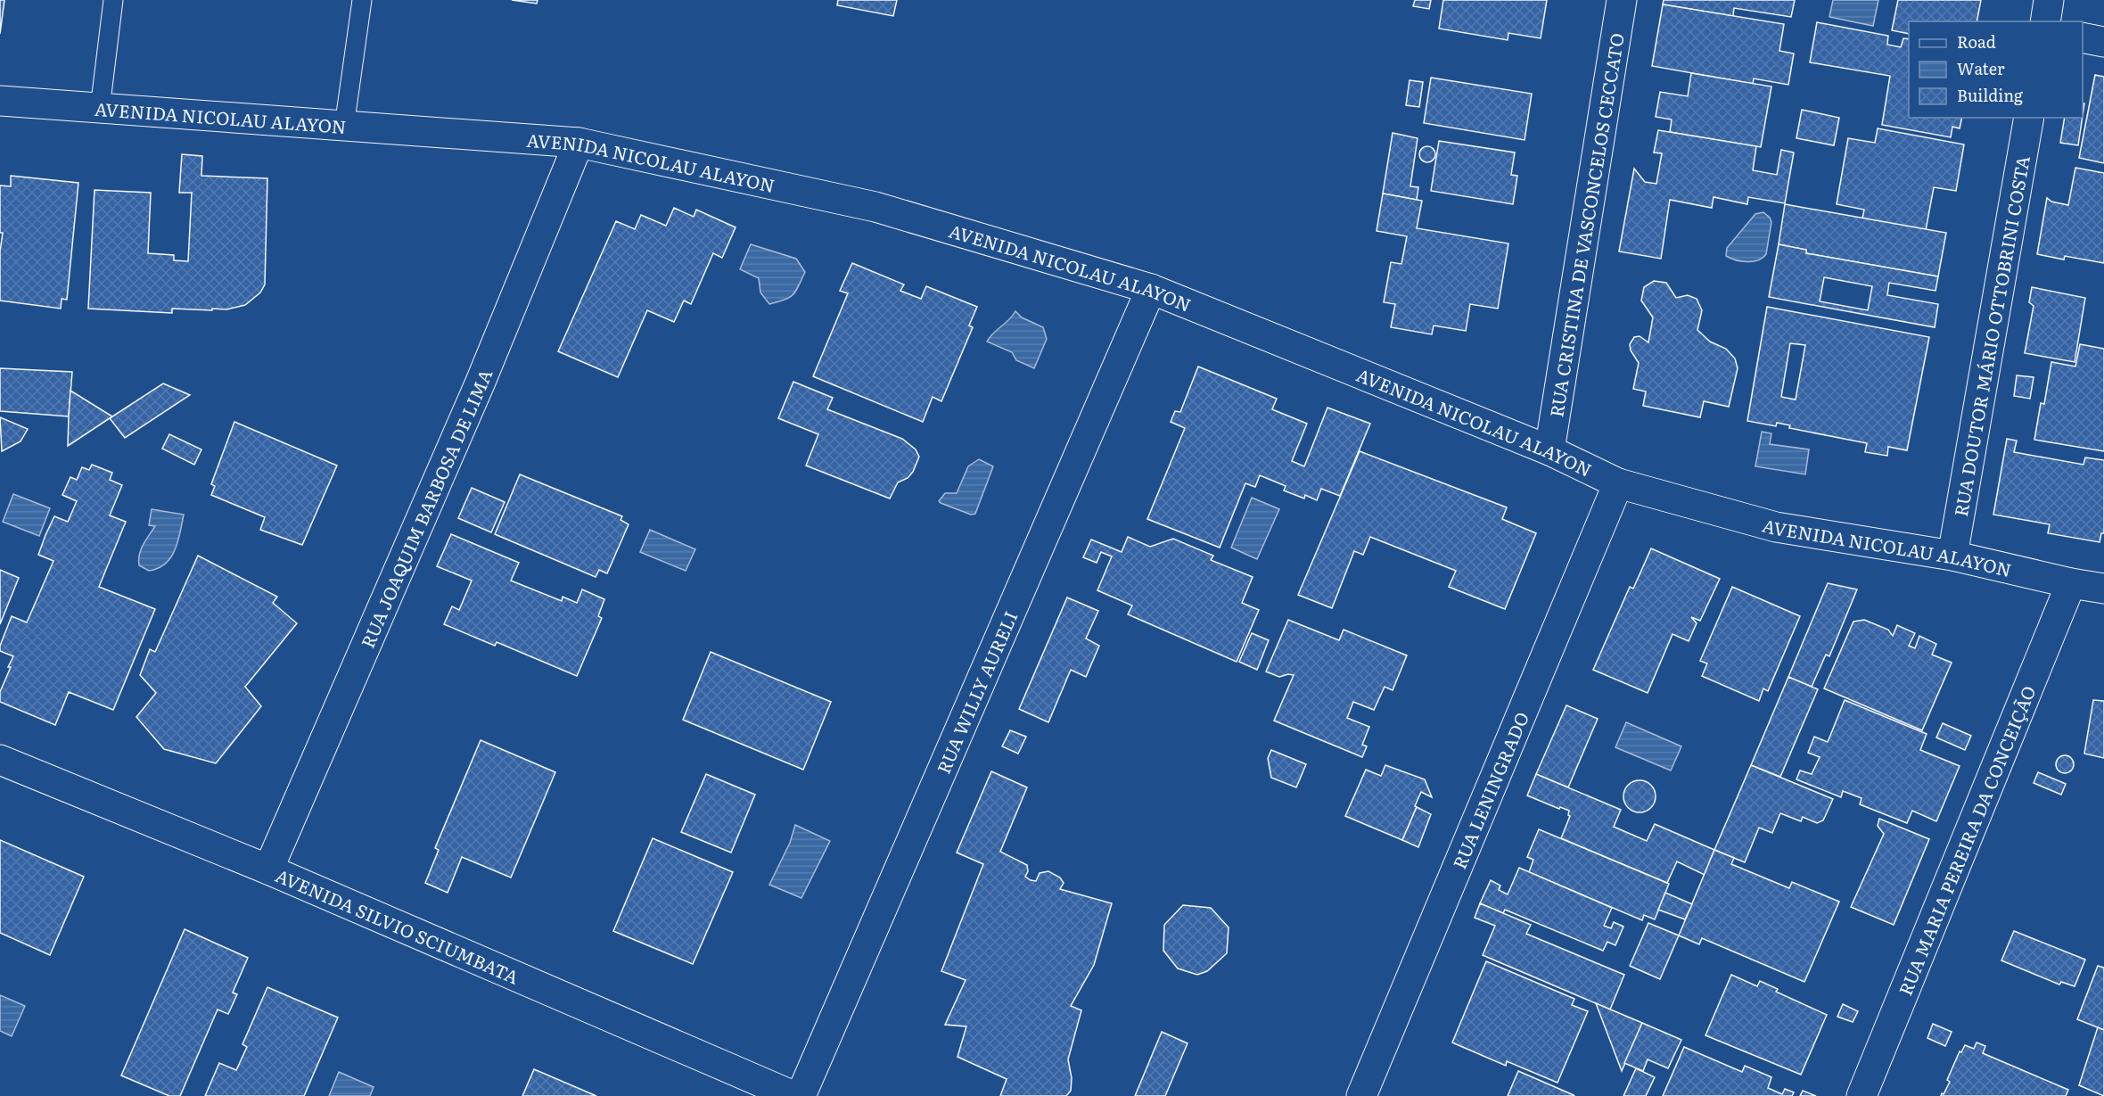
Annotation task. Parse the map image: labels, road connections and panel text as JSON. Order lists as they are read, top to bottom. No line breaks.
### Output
{"streets":{"street":["AVENIDA NICOLAU ALAYON","RUA CRISTINA DE VASCONCELOS CECCATO","RUA DOUTOR MÁRIO OTTOBRINI COSTA","RUA JOAQUIM BARBOSA DE LIMA","RUA WILLY AURELI","RUA LENINGRADO","RUA MARIA PEREIRA DA CONCEIÇÃO","AVENIDA SILVIO SCIUMBATA"]},"crossings":[["AVENIDA NICOLAU ALAYON","RUA CRISTINA DE VASCONCELOS CECCATO"],["AVENIDA NICOLAU ALAYON","RUA DOUTOR MÁRIO OTTOBRINI COSTA"],["AVENIDA NICOLAU ALAYON","RUA JOAQUIM BARBOSA DE LIMA"],["AVENIDA NICOLAU ALAYON","RUA WILLY AURELI"],["AVENIDA NICOLAU ALAYON","RUA LENINGRADO"],["AVENIDA NICOLAU ALAYON","RUA MARIA PEREIRA DA CONCEIÇÃO"],["RUA JOAQUIM BARBOSA DE LIMA","AVENIDA SILVIO SCIUMBATA"]],"legend":["Road","Water","Building"]}
